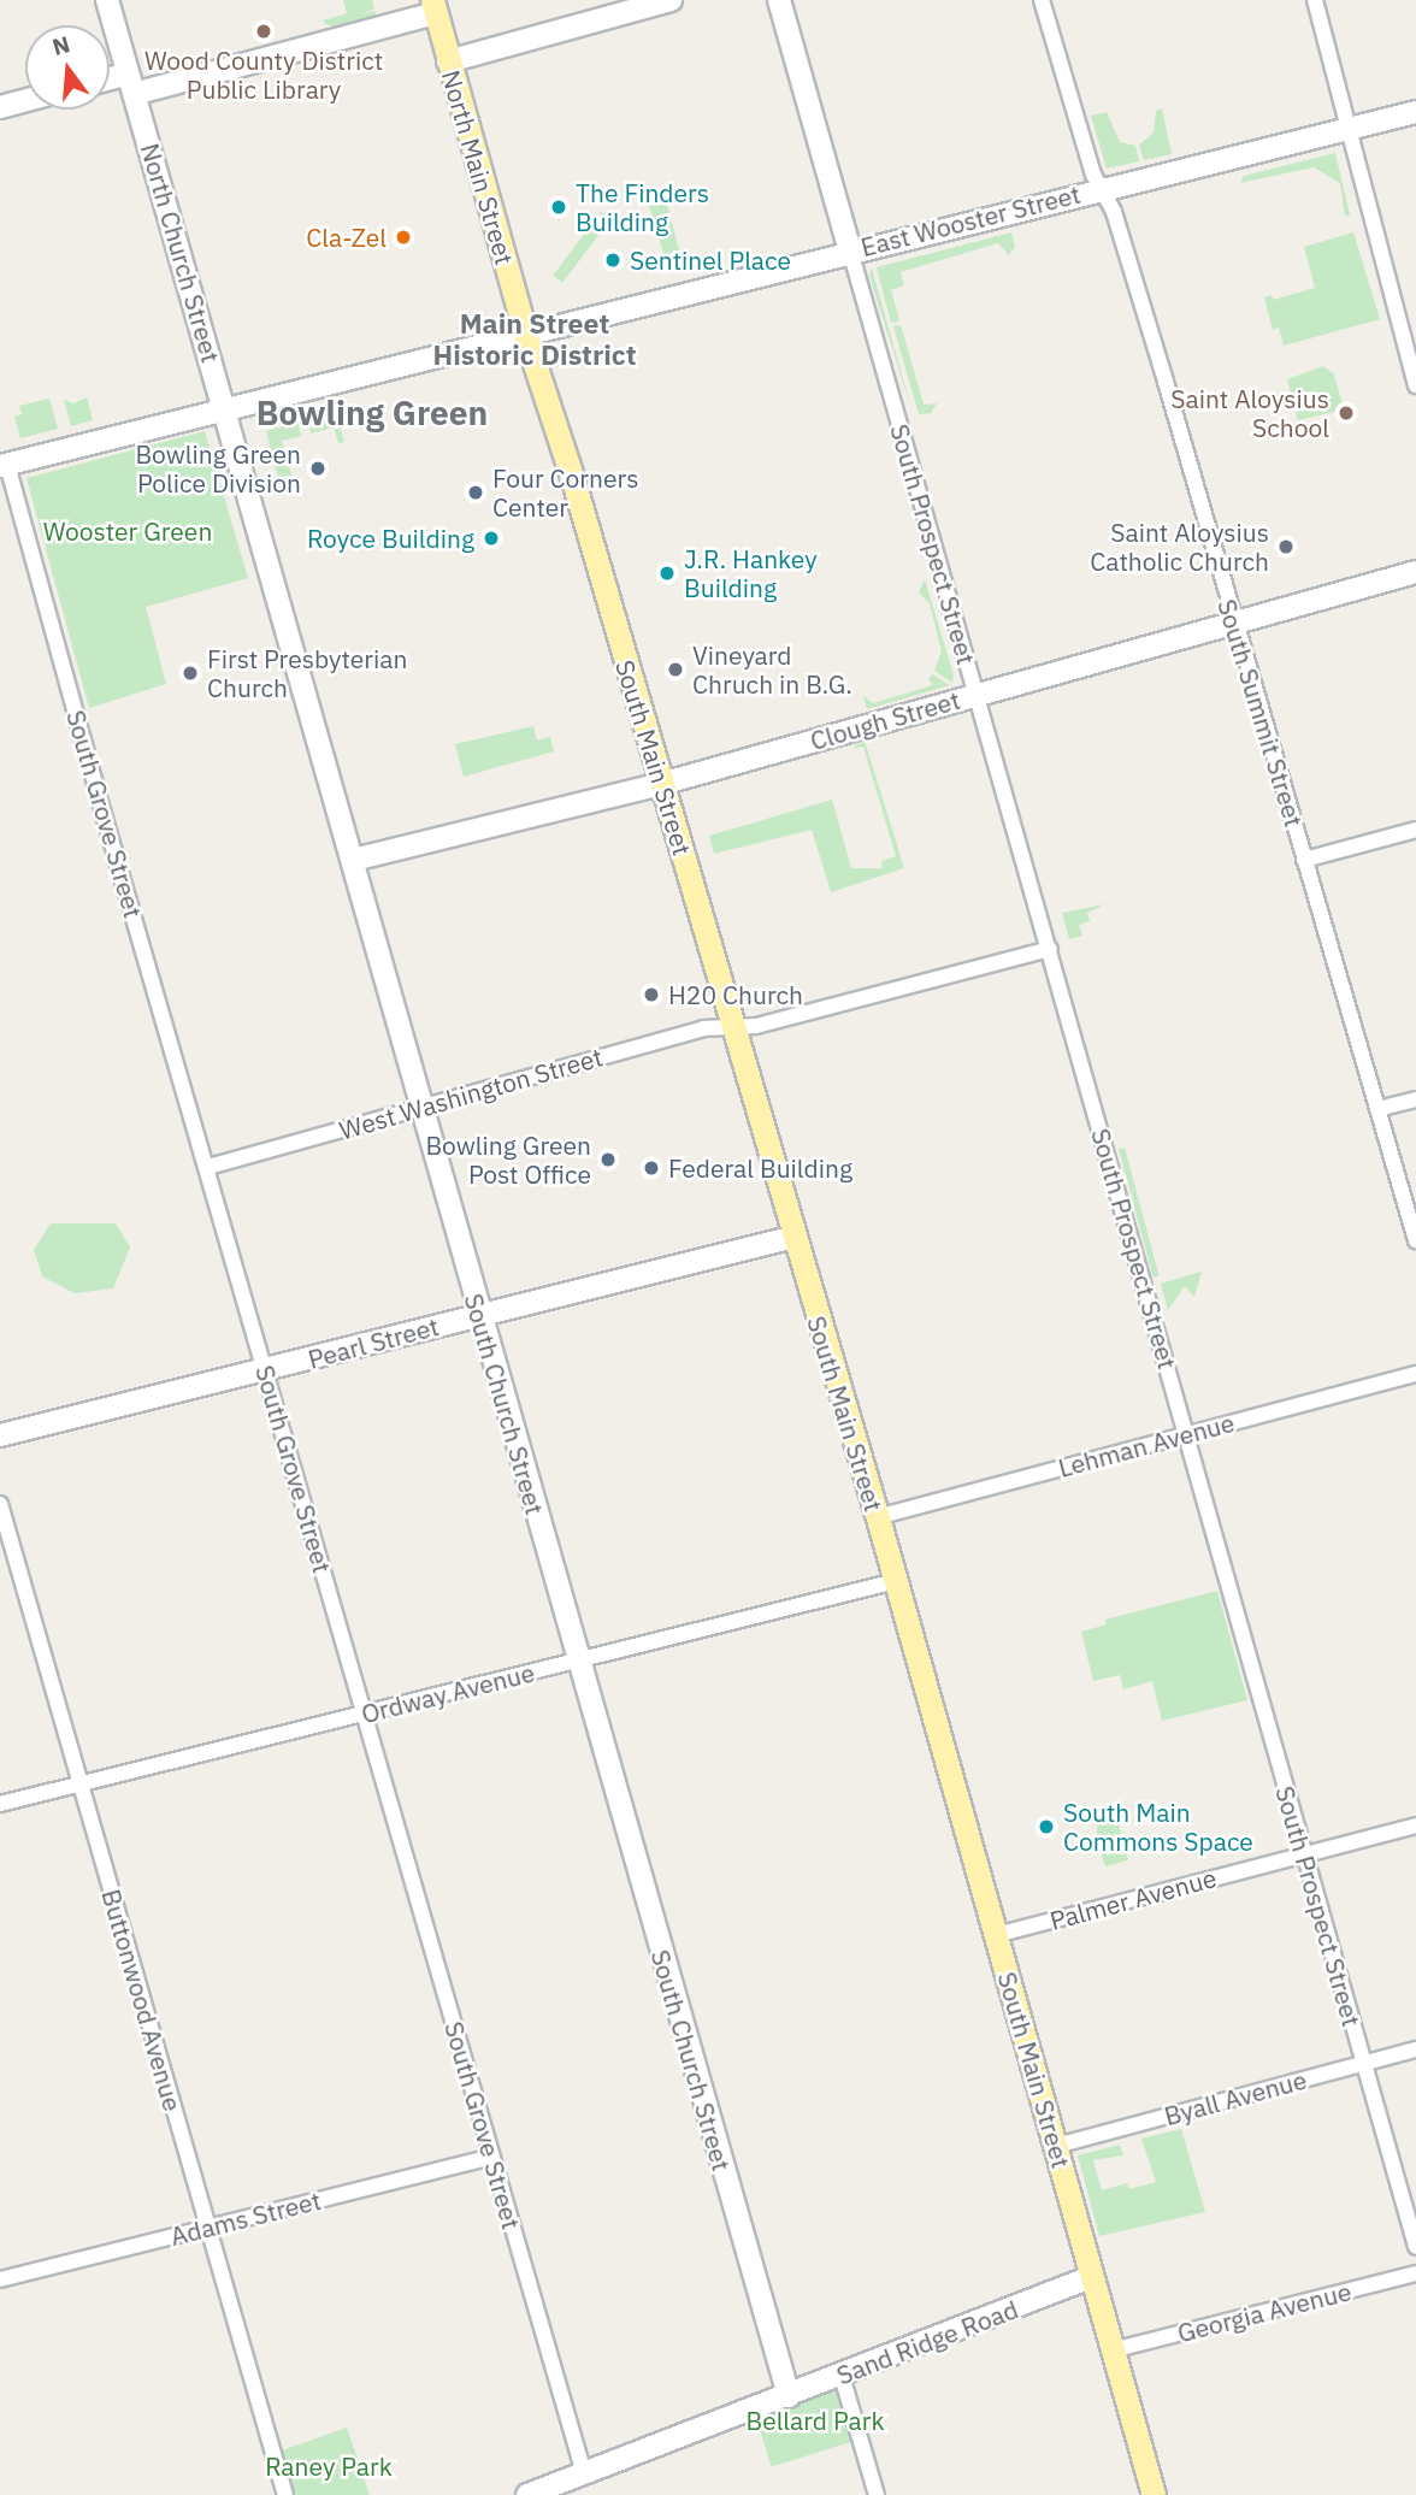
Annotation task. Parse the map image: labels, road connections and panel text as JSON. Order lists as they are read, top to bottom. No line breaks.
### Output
{"streets":{"main road":["North Main Street","South Main Street"],"street":["East Wooster Street","North Church Street","South Prospect Street","South Summit Street","Clough Street","South Grove Street","West Washington Street","Pearl Street","South Church Street","Lehman Avenue","Ordway Avenue","Palmer Avenue","Buttonwood Avenue","Byall Avenue","Adams Street","Georgia Avenue","Sand Ridge Road"]},"crossings":[["North Main Street","East Wooster Street"],["North Main Street","South Main Street"],["East Wooster Street","North Church Street"],["East Wooster Street","South Prospect Street"],["East Wooster Street","South Summit Street"],["East Wooster Street","South Main Street"],["East Wooster Street","South Grove Street"],["East Wooster Street","South Church Street"],["North Church Street","South Church Street"],["South Prospect Street","Clough Street"],["South Prospect Street","West Washington Street"],["South Prospect Street","Lehman Avenue"],["South Prospect Street","Palmer Avenue"],["South Prospect Street","Byall Avenue"],["South Summit Street","Clough Street"],["Clough Street","South Main Street"],["Clough Street","South Church Street"],["South Main Street","West Washington Street"],["South Main Street","Pearl Street"],["South Main Street","Lehman Avenue"],["South Main Street","Ordway Avenue"],["South Main Street","Palmer Avenue"],["South Main Street","Byall Avenue"],["South Main Street","Georgia Avenue"],["South Main Street","Sand Ridge Road"],["South Grove Street","West Washington Street"],["South Grove Street","Pearl Street"],["South Grove Street","Ordway Avenue"],["South Grove Street","Adams Street"],["South Grove Street","Sand Ridge Road"],["West Washington Street","South Church Street"],["Pearl Street","South Church Street"],["South Church Street","Ordway Avenue"],["South Church Street","Sand Ridge Road"],["Ordway Avenue","Buttonwood Avenue"],["Buttonwood Avenue","Adams Street"]],"districts":["Main Street Historic District","Bowling Green"],"parks":["Wooster Green","Bellard Park","Raney Park"],"places":["Wood County District Public Library","The Finders Building","Cla-Zel","Sentinel Place","Saint Aloysius School","Bowling Green Police Division","Four Corners Center","Royce Building","Saint Aloysius Catholic Church","J.R. Hankey Building","Vineyard Chruch in B.G.","First Presbyterian Church","H20 Church","Bowling Green Post Office","Federal Building","South Main Commons Space"],"north":"top"}
